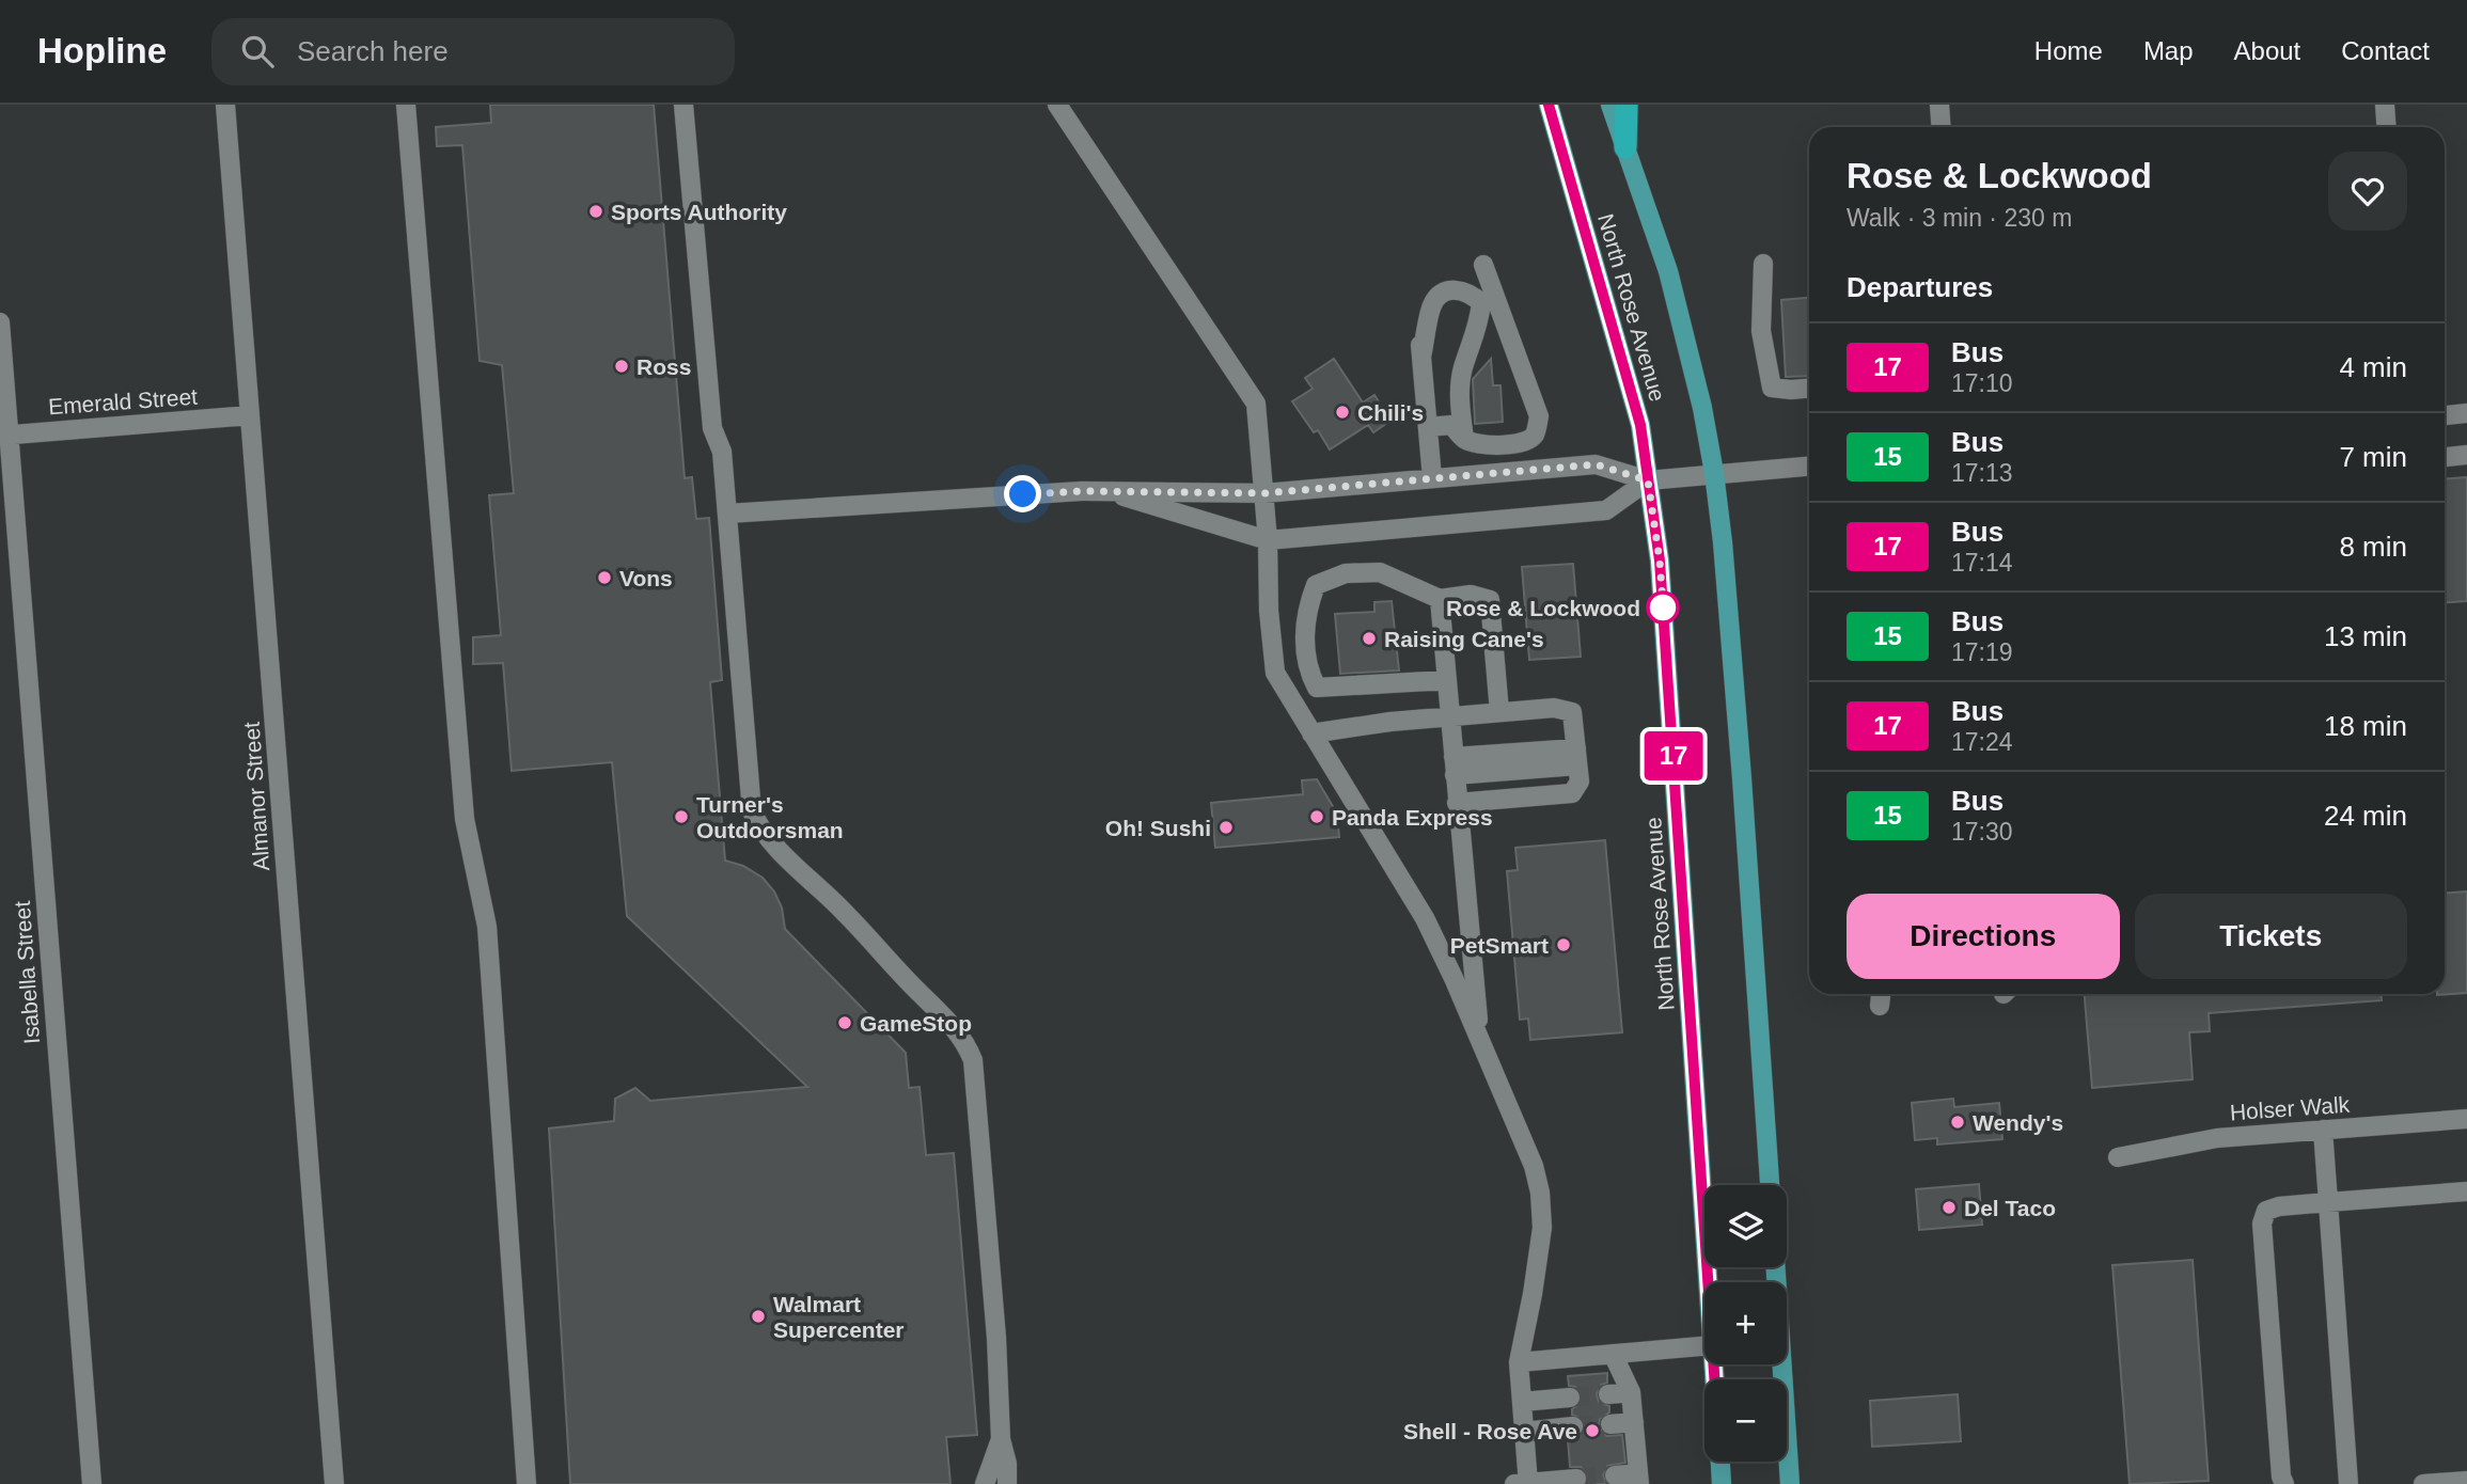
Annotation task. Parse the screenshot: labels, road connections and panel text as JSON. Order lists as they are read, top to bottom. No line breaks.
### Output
{"streets":{"main road":["North Rose Avenue"],"street":["Emerald Street","Almanor Street","Isabella Street","Holser Walk"]},"crossings":[["Emerald Street","Almanor Street"],["Emerald Street","Isabella Street"]],"places":["Sports Authority","Ross","Chili's","Vons","Rose & Lockwood","Raising Cane's","Turner's Outdoorsman","Panda Express","Oh! Sushi","PetSmart","GameStop","Wendy's","Del Taco","Walmart Supercenter","Shell - Rose Ave"],"lines":["bus line 17"],"page":{"header":"Hopline","search":"Search here","nav":["Home","Map","About","Contact"],"on_map":"17","heading":[["Rose & Lockwood","Walk · 3 min · 230 m"],"Departures"],"list":[{"mark":"17","name":"Bus","note":"17:10","value":"4 min"},{"mark":"15","name":"Bus","note":"17:13","value":"7 min"},{"mark":"17","name":"Bus","note":"17:14","value":"8 min"},{"mark":"15","name":"Bus","note":"17:19","value":"13 min"},{"mark":"17","name":"Bus","note":"17:24","value":"18 min"},{"mark":"15","name":"Bus","note":"17:30","value":"24 min"}],"buttons":["Directions","Tickets"],"map_buttons":["+","−"]}}
